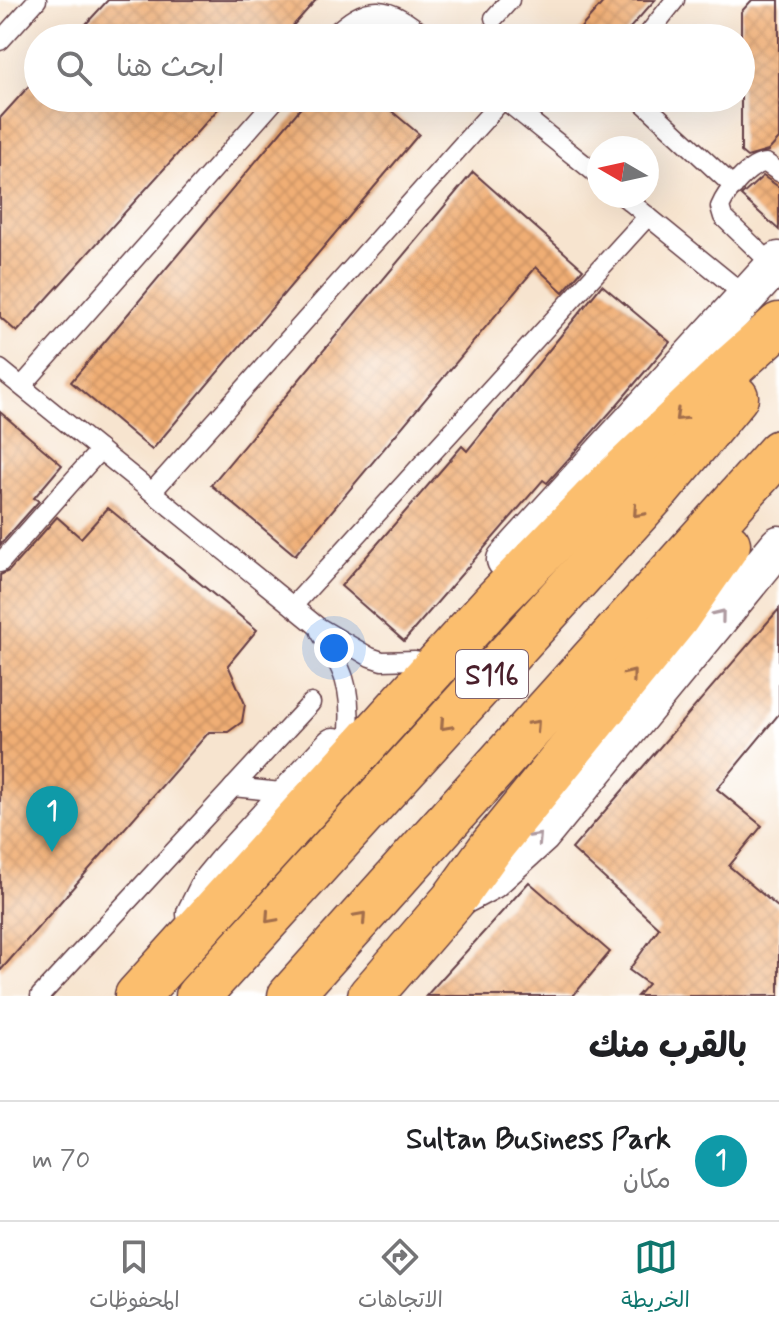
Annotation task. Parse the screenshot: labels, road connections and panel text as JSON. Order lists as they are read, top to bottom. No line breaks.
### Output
{"streets":{"highway":["S116"]},"north":"left","page":{"search":"ابحث هنا","pins":"1","heading":"بالقرب منك","list":[{"mark":"1","name":"Sultan Business Park","note":"مكان","value":"70 m"}],"nav":["الخريطة","الاتجاهات","المحفوظات"]}}
